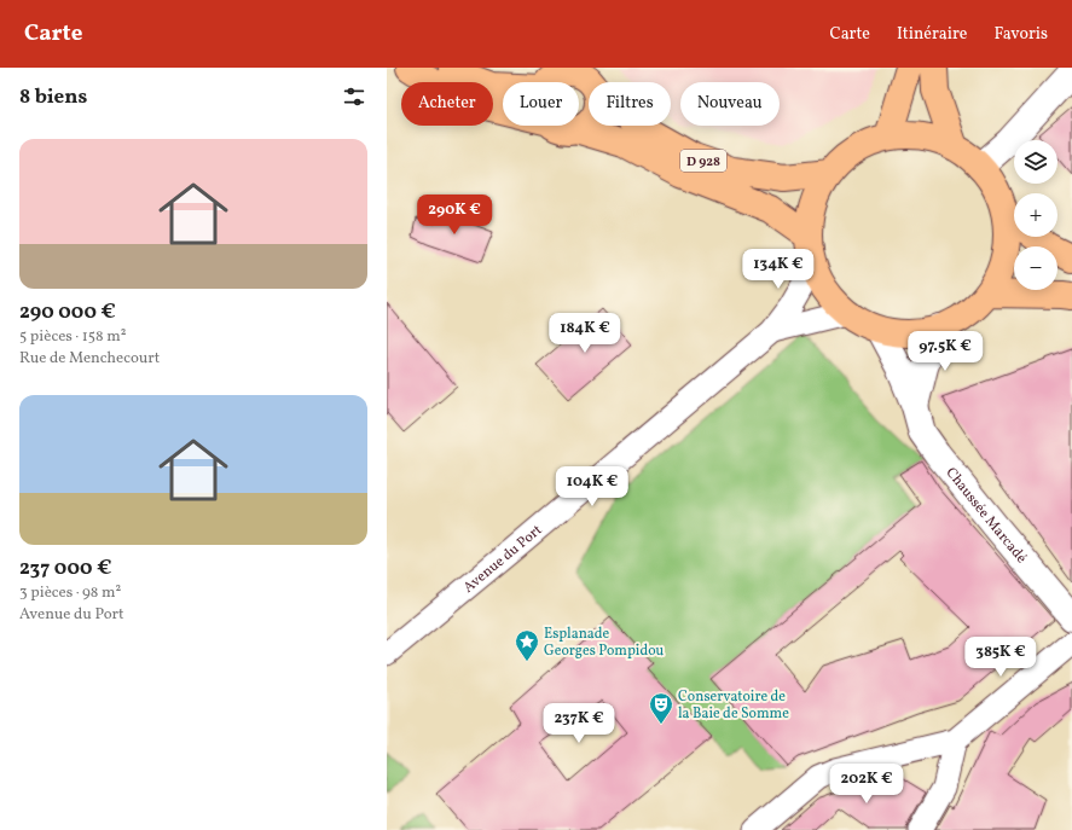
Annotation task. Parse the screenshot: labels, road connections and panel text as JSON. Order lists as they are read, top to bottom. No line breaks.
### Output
{"streets":{"main road":["D 928"],"street":["Chaussée Marcadé","Avenue du Port"]},"places":{"place":["Esplanade Georges Pompidou"],"theatre":["Conservatoire de la Baie de Somme"]},"page":{"header":"Carte","nav":["Carte","Itinéraire","Favoris"],"heading":"8 biens","chip":["Acheter","Louer","Filtres","Nouveau"],"list":[{"name":"290 000 €","note":"5 pièces · 158 m² · Rue de Menchecourt"},{"name":"237 000 €","note":"3 pièces · 98 m² · Avenue du Port"}],"map_buttons":["+","−"],"price":["290K €","134K €","184K €","97.5K €","104K €","385K €","237K €","202K €"]}}
